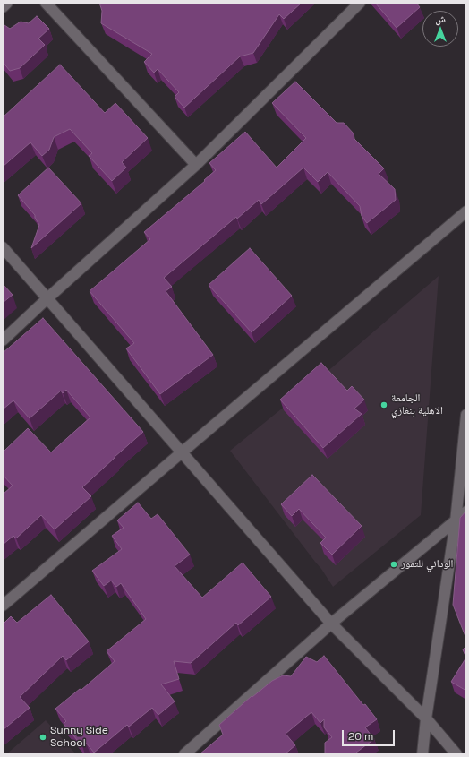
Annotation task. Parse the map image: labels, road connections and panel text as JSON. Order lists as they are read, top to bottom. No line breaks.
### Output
{"places":["الجامعة الاهلية بنغازي","الوداني للتمور","Sunny Side School"],"scale_bar":"20 m","north":"top"}
